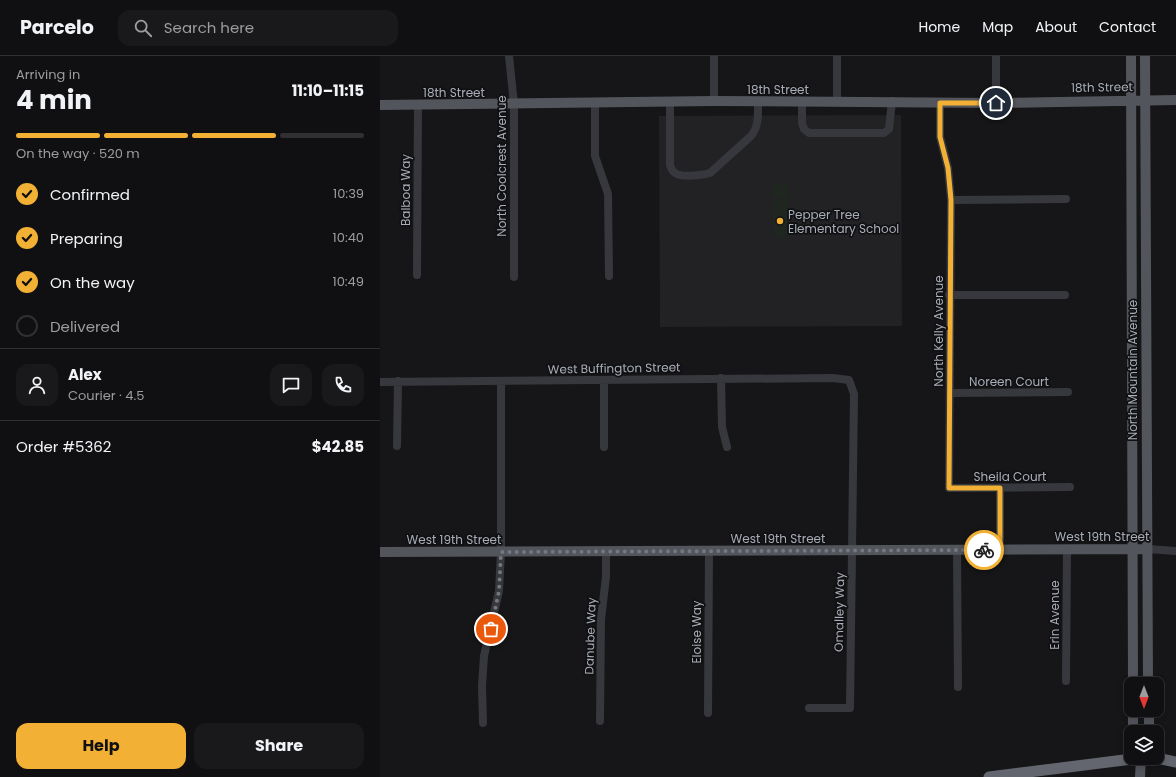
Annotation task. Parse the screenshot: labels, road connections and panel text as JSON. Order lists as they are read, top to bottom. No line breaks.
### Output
{"streets":{"main road":["18th Street","North Mountain Avenue","West 19th Street"],"street":["North Coolcrest Avenue","Balboa Way","North Kelly Avenue","West Buffington Street","Noreen Court","Sheila Court","Omalley Way","Erin Avenue","Eloise Way","Danube Way"]},"crossings":[["18th Street","North Coolcrest Avenue"],["18th Street","Balboa Way"],["18th Street","North Kelly Avenue"],["18th Street","North Mountain Avenue"],["North Kelly Avenue","Noreen Court"],["North Kelly Avenue","Sheila Court"],["West Buffington Street","Omalley Way"],["North Mountain Avenue","West 19th Street"],["West 19th Street","Omalley Way"],["West 19th Street","Erin Avenue"],["West 19th Street","Eloise Way"],["West 19th Street","Danube Way"]],"places":["Pepper Tree Elementary School"],"north":"bottom","page":{"header":"Parcelo","search":"Search here","nav":["Home","Map","About","Contact"],"heading":["4 min","Arriving in","11:10–11:15"],"panel":["Alex","Courier · 4.5","Order #5362","$42.85"],"bar":"On the way · 520 m","list":[["Confirmed","10:39"],["Preparing","10:40"],["On the way","10:49"],"Delivered"],"buttons":["Help","Share"]}}
